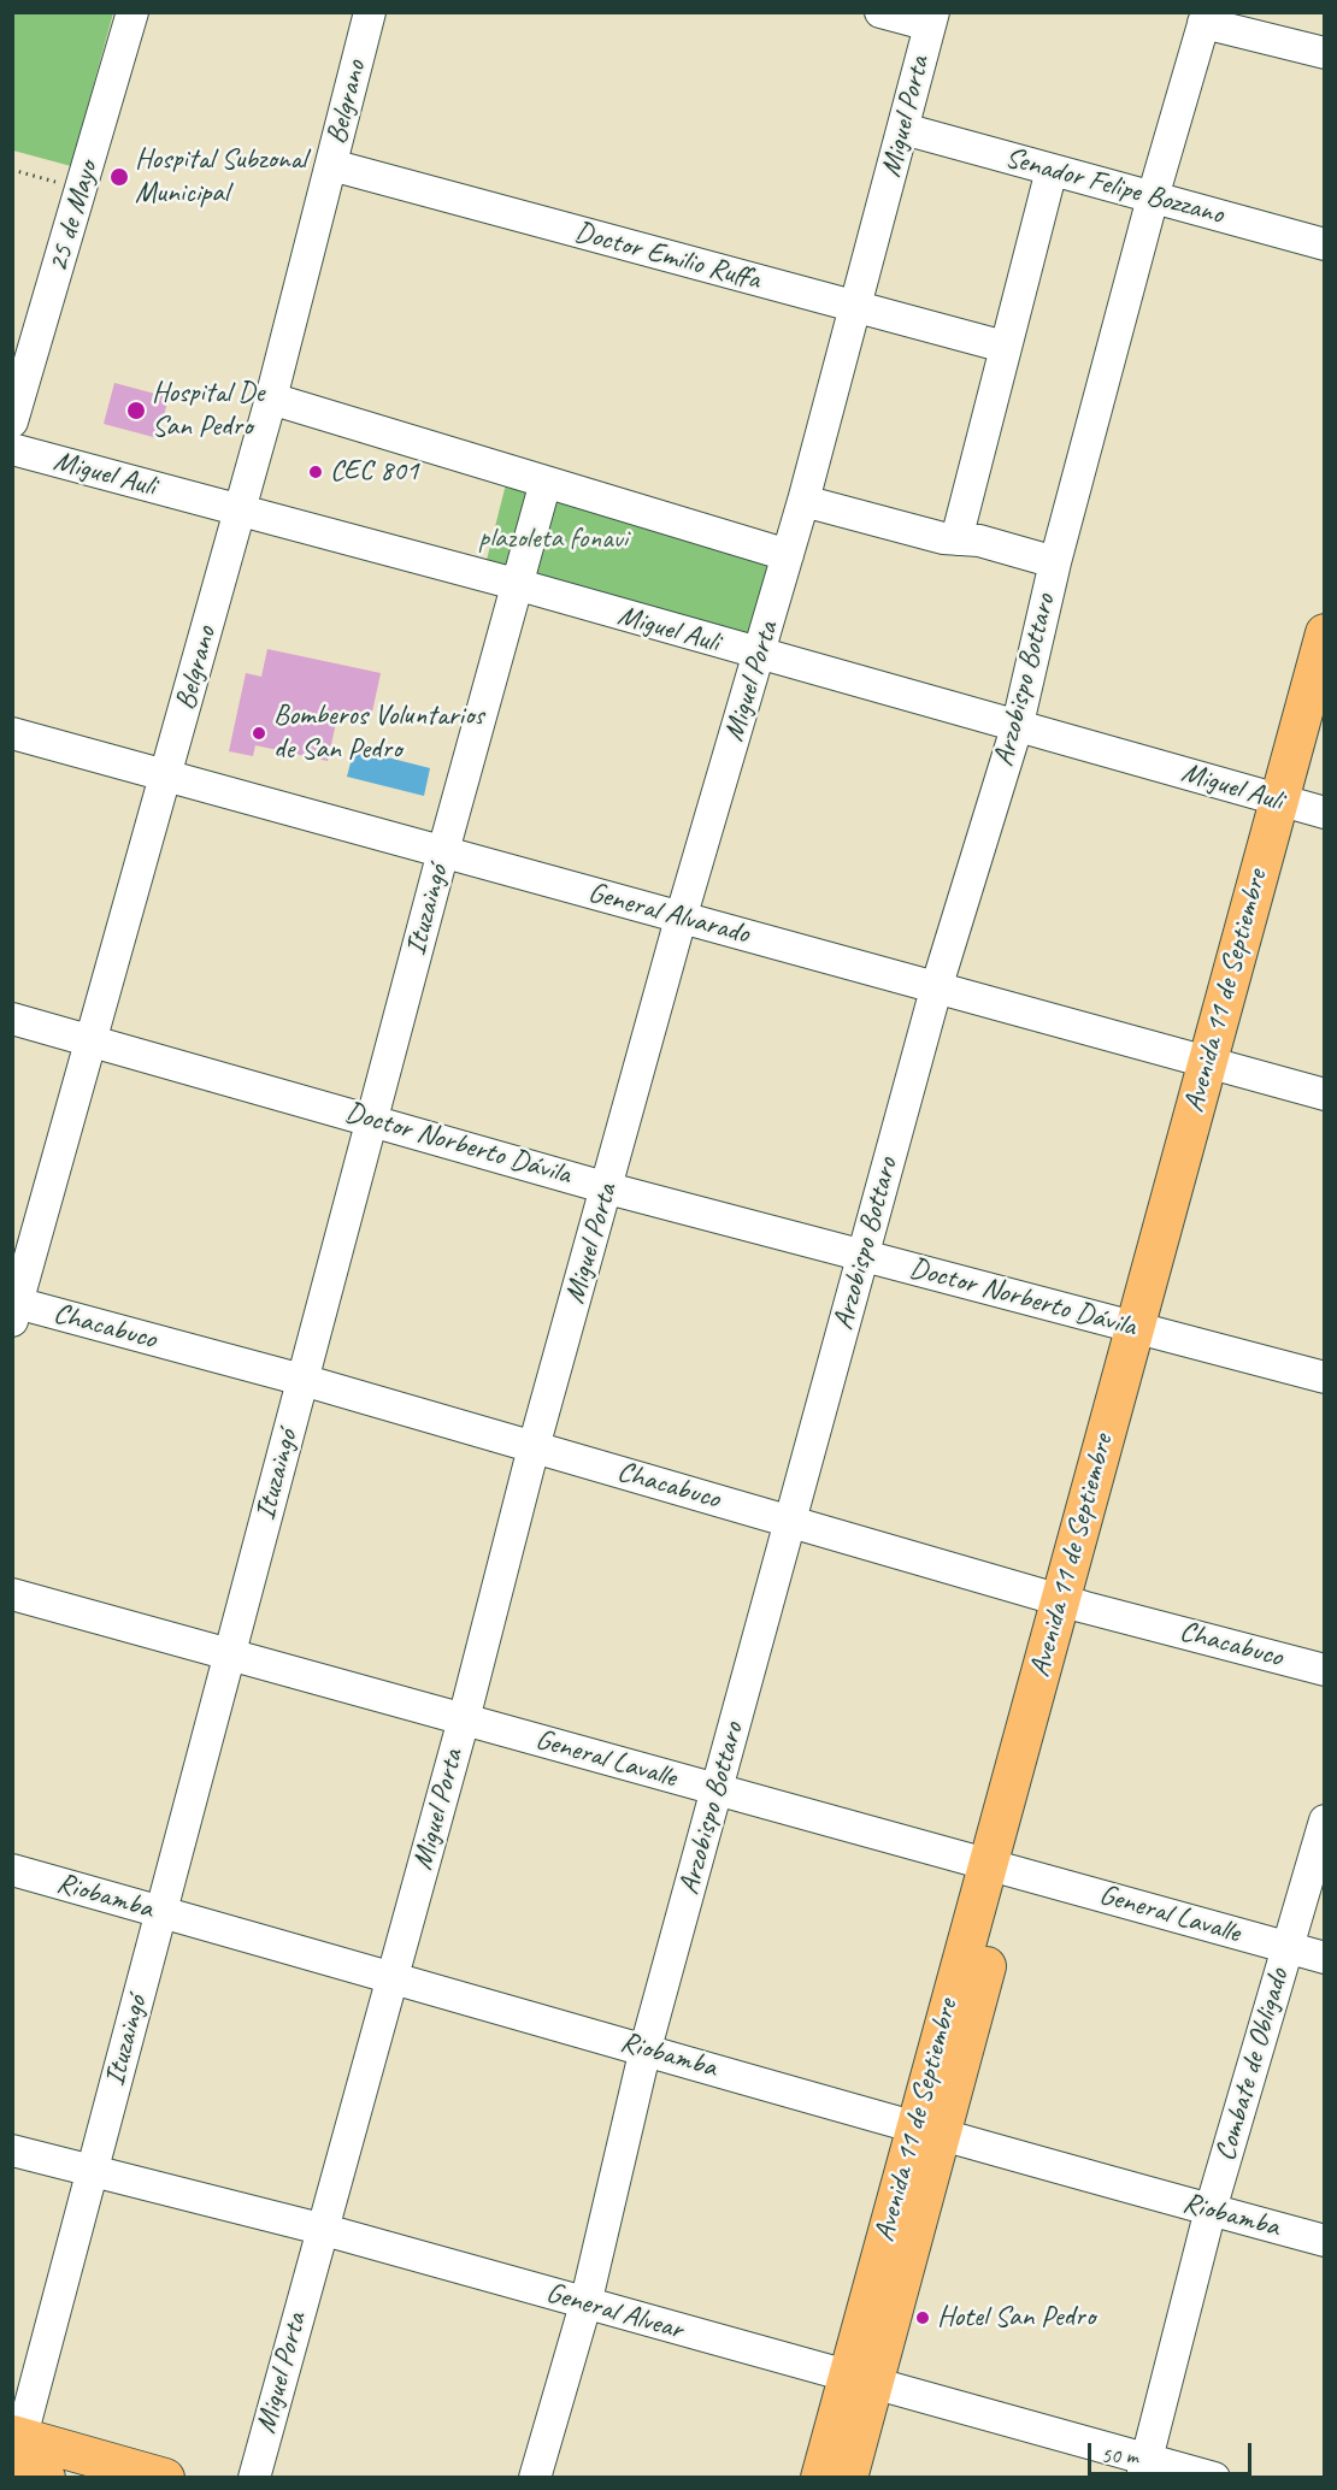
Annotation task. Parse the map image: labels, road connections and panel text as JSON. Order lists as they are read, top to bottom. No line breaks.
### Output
{"streets":{"main road":["Avenida 11 de Septiembre"],"street":["Belgrano","Miguel Porta","Senador Felipe Bozzano","25 de Mayo","Doctor Emilio Ruffa","Miguel Auli","Arzobispo Bottaro","Ituzaingó","General Alvarado","Doctor Norberto Dávila","Chacabuco","General Lavalle","Riobamba","Combate de Obligado","General Alvear"]},"crossings":[["Belgrano","Doctor Emilio Ruffa"],["Belgrano","Miguel Auli"],["Belgrano","General Alvarado"],["Belgrano","Doctor Norberto Dávila"],["Belgrano","Chacabuco"],["Miguel Porta","Senador Felipe Bozzano"],["Miguel Porta","Doctor Emilio Ruffa"],["Miguel Porta","Miguel Auli"],["Miguel Porta","General Alvarado"],["Miguel Porta","Doctor Norberto Dávila"],["Miguel Porta","Chacabuco"],["Miguel Porta","General Lavalle"],["Miguel Porta","Riobamba"],["Miguel Porta","General Alvear"],["Senador Felipe Bozzano","Arzobispo Bottaro"],["Miguel Auli","Arzobispo Bottaro"],["Miguel Auli","Ituzaingó"],["Miguel Auli","Avenida 11 de Septiembre"],["Arzobispo Bottaro","General Alvarado"],["Arzobispo Bottaro","Doctor Norberto Dávila"],["Arzobispo Bottaro","Chacabuco"],["Arzobispo Bottaro","General Lavalle"],["Arzobispo Bottaro","Riobamba"],["Arzobispo Bottaro","General Alvear"],["Ituzaingó","General Alvarado"],["Ituzaingó","Doctor Norberto Dávila"],["Ituzaingó","Chacabuco"],["Ituzaingó","General Lavalle"],["Ituzaingó","Riobamba"],["Ituzaingó","General Alvear"],["General Alvarado","Avenida 11 de Septiembre"],["Avenida 11 de Septiembre","Doctor Norberto Dávila"],["Avenida 11 de Septiembre","Chacabuco"],["Avenida 11 de Septiembre","General Lavalle"],["Avenida 11 de Septiembre","Riobamba"],["Avenida 11 de Septiembre","General Alvear"],["General Lavalle","Combate de Obligado"],["Riobamba","Combate de Obligado"],["Combate de Obligado","General Alvear"]],"parks":["plazoleta fonavi"],"places":["Hospital Subzonal Municipal","Hospital De San Pedro","CEC 801","Bomberos Voluntarios de San Pedro","Hotel San Pedro"],"scale_bar":"50 m"}
